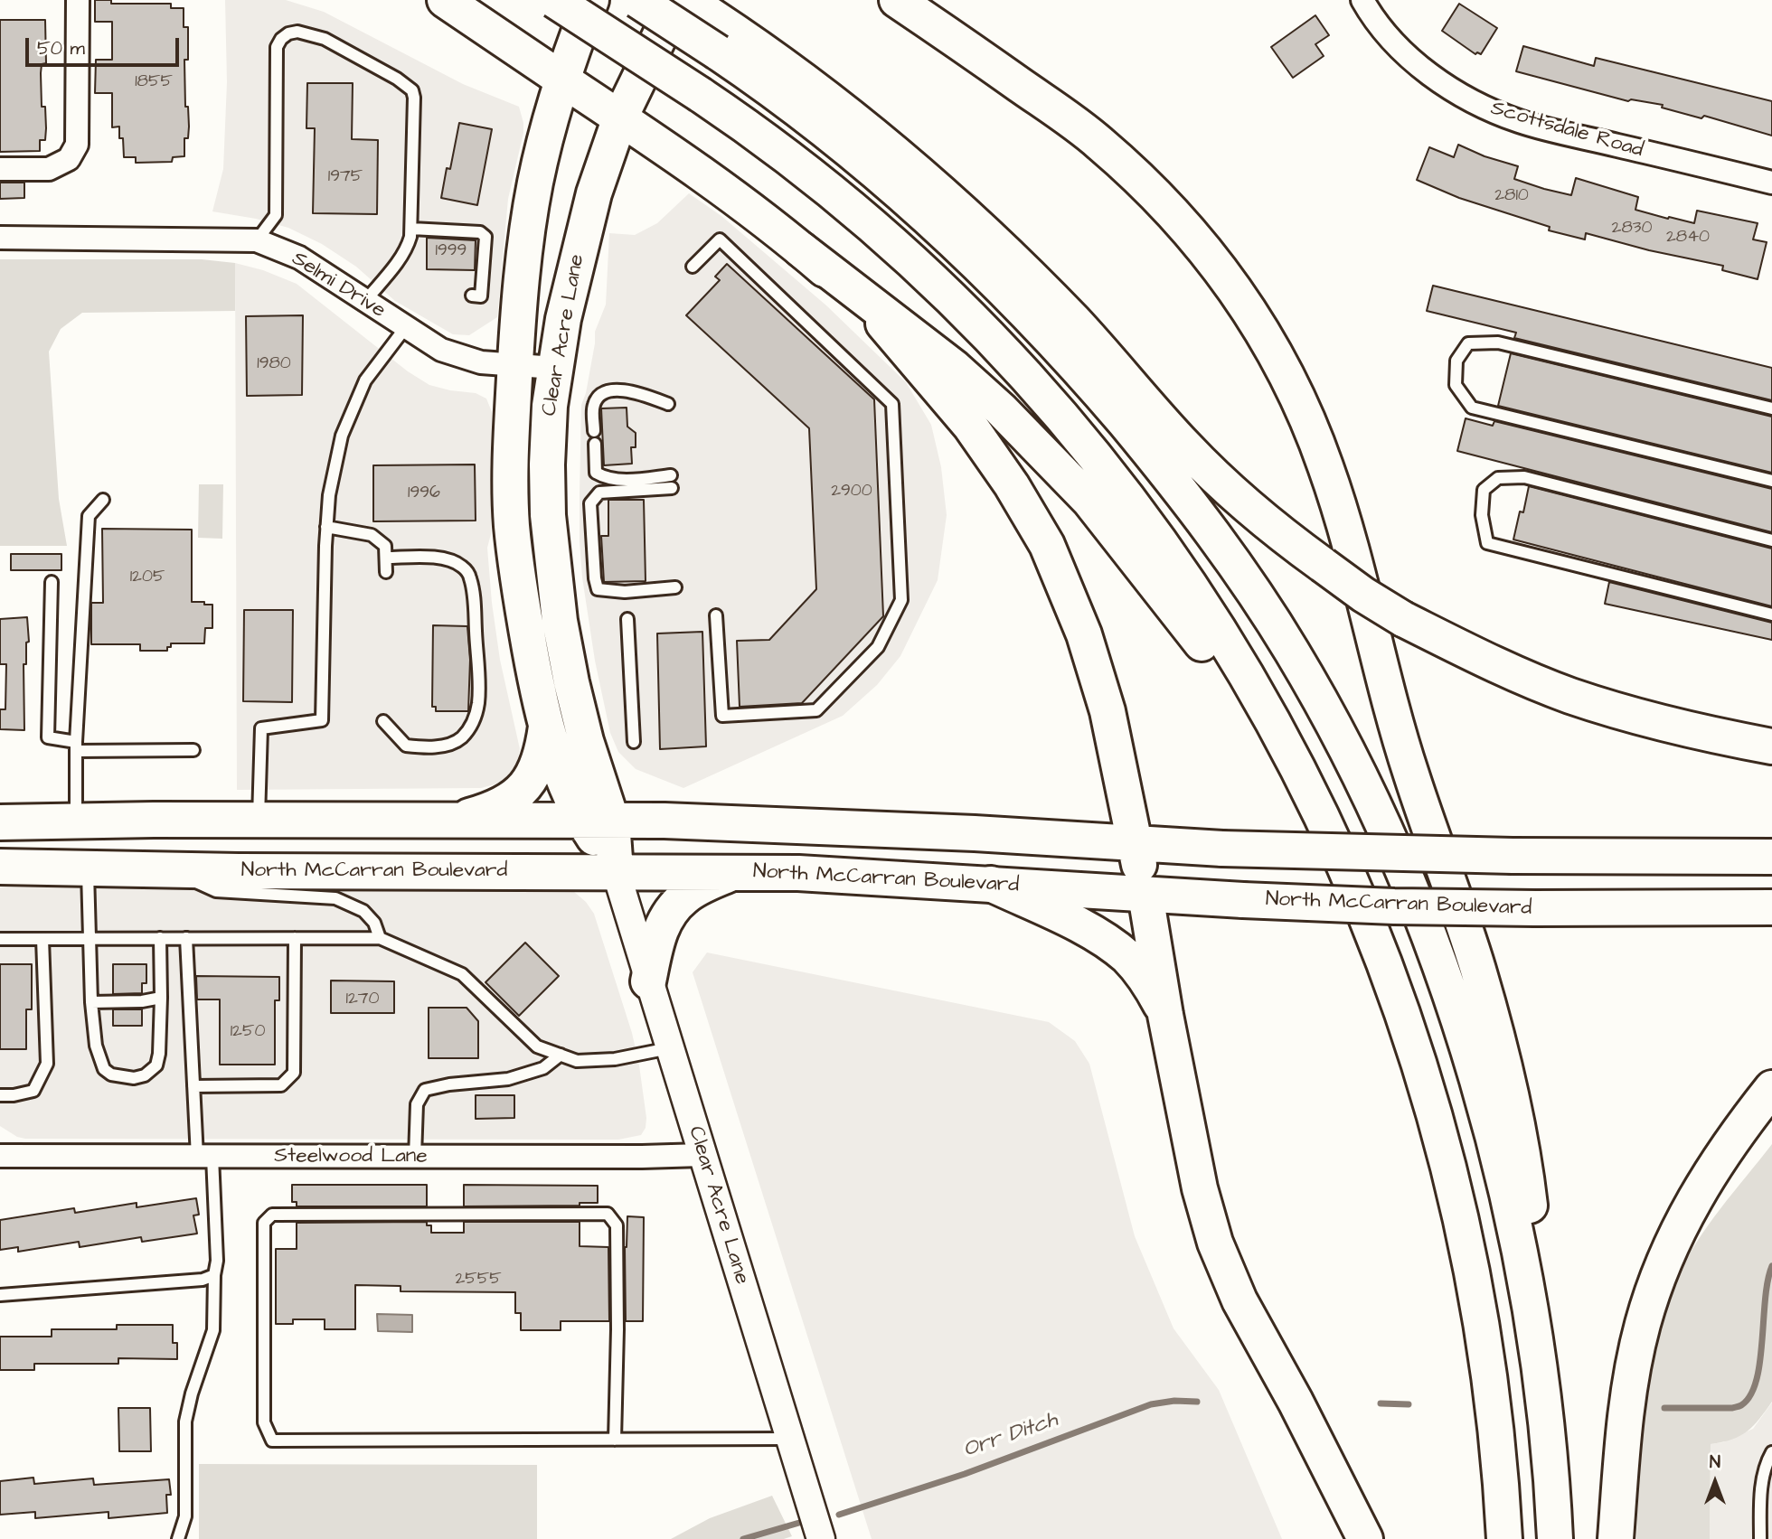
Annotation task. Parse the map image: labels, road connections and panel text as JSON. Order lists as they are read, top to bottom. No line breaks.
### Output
{"streets":{"main road":["Clear Acre Lane","North McCarran Boulevard"],"street":["Scottsdale Road","Selmi Drive","Steelwood Lane"]},"crossings":[["Selmi Drive","Clear Acre Lane"],["Clear Acre Lane","North McCarran Boulevard"],["Clear Acre Lane","Steelwood Lane"]],"water":["Orr Ditch"],"house_numbers":["1855","1975","2810","2830","2840","1999","1980","2900","1996","1205","1270","1250","2555"],"scale_bar":"50 m","north":"top"}
